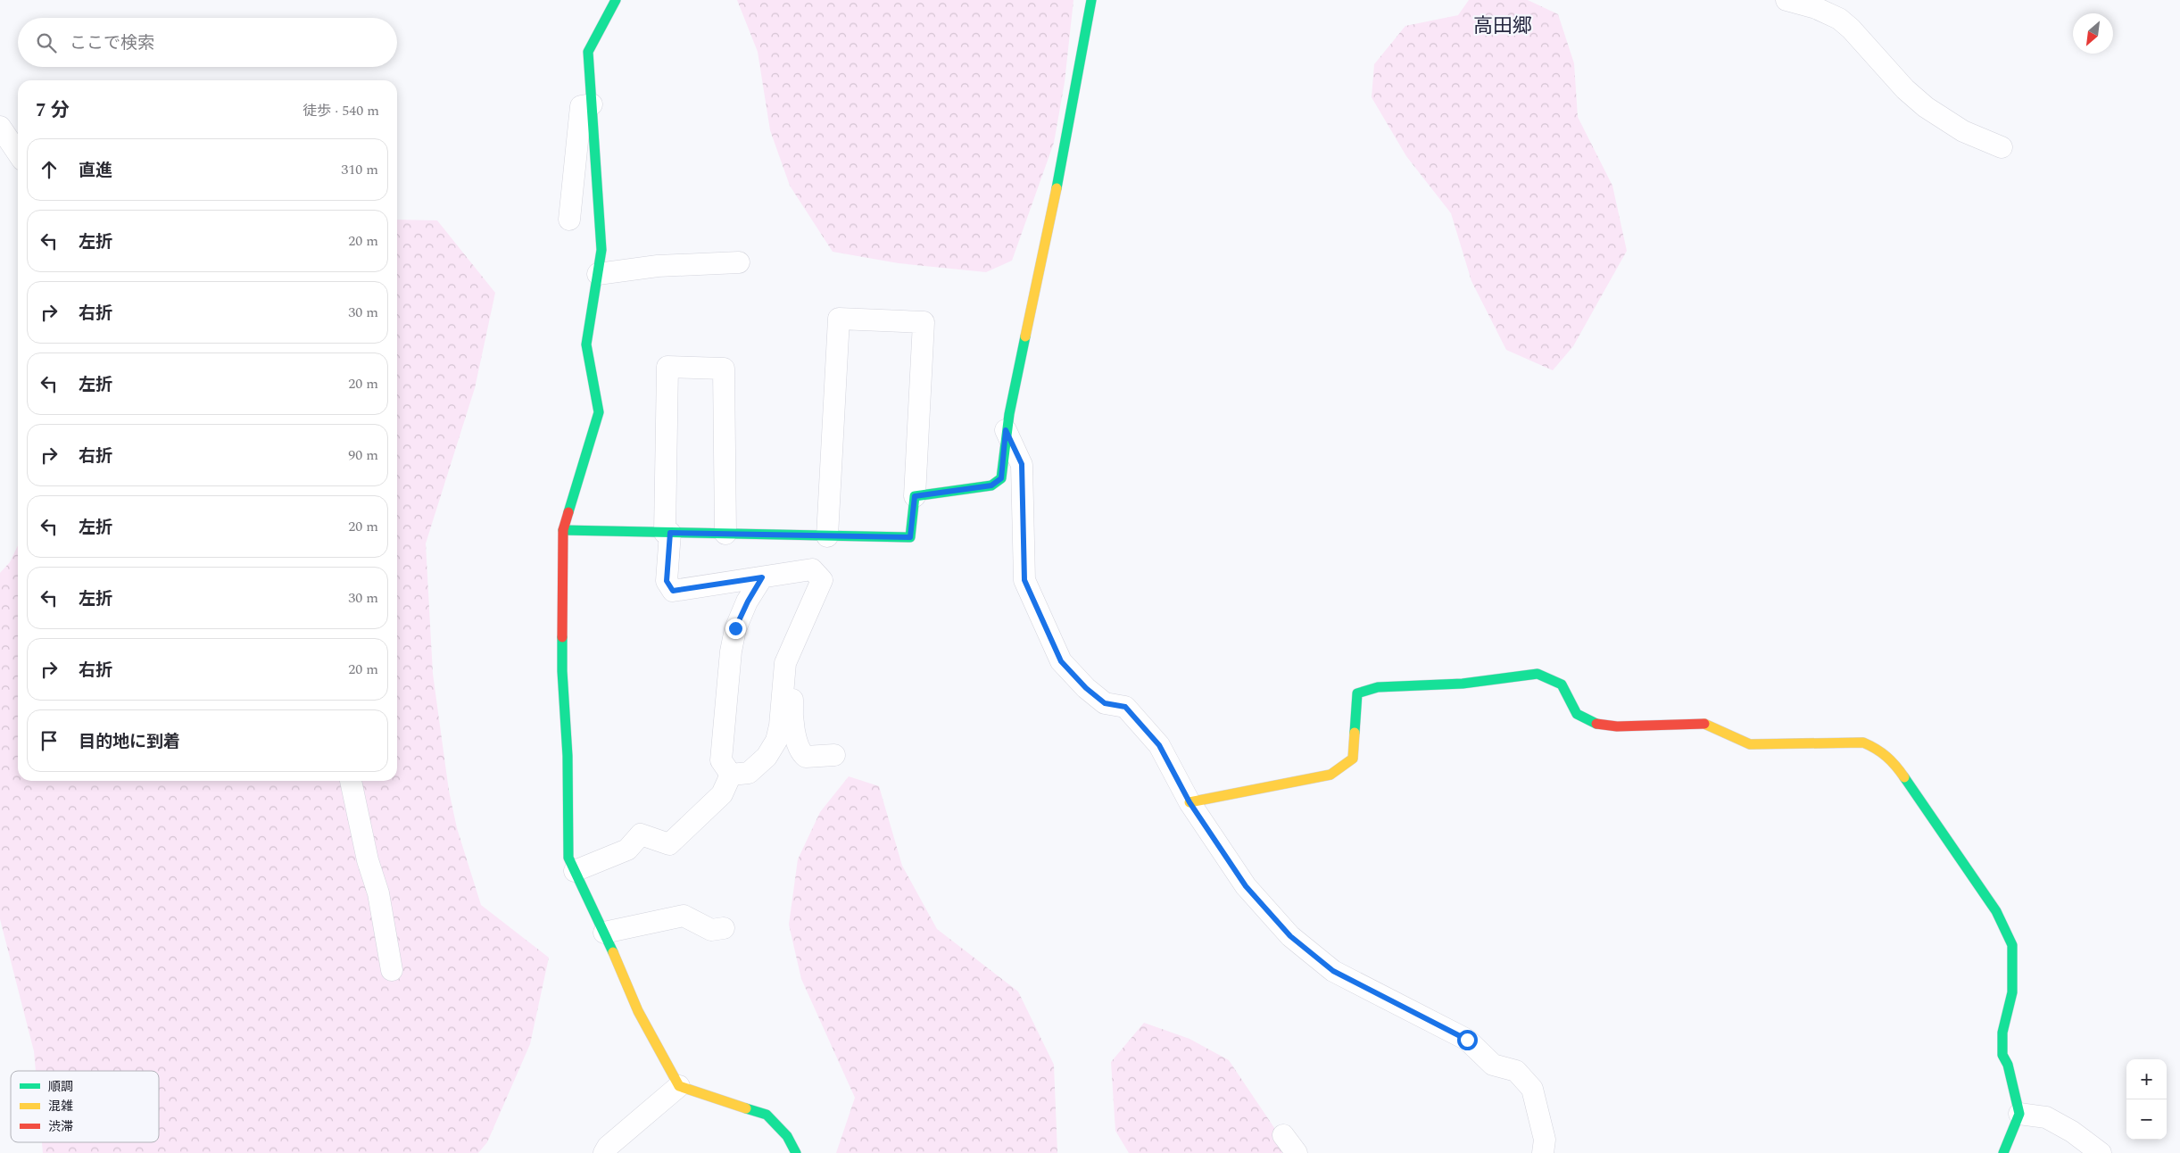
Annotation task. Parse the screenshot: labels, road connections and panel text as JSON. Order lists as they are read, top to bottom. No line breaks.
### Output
{"districts":["高田郷"],"legend":["順調","混雑","渋滞"],"north":"bottom left","page":{"search":"ここで検索","heading":["7 分","徒歩 · 540 m"],"list":[["直進","310 m"],["左折","20 m"],["右折","30 m"],["左折","20 m"],["右折","90 m"],["左折","20 m"],["左折","30 m"],["右折","20 m"],"目的地に到着"],"map_buttons":["+","−"]}}
